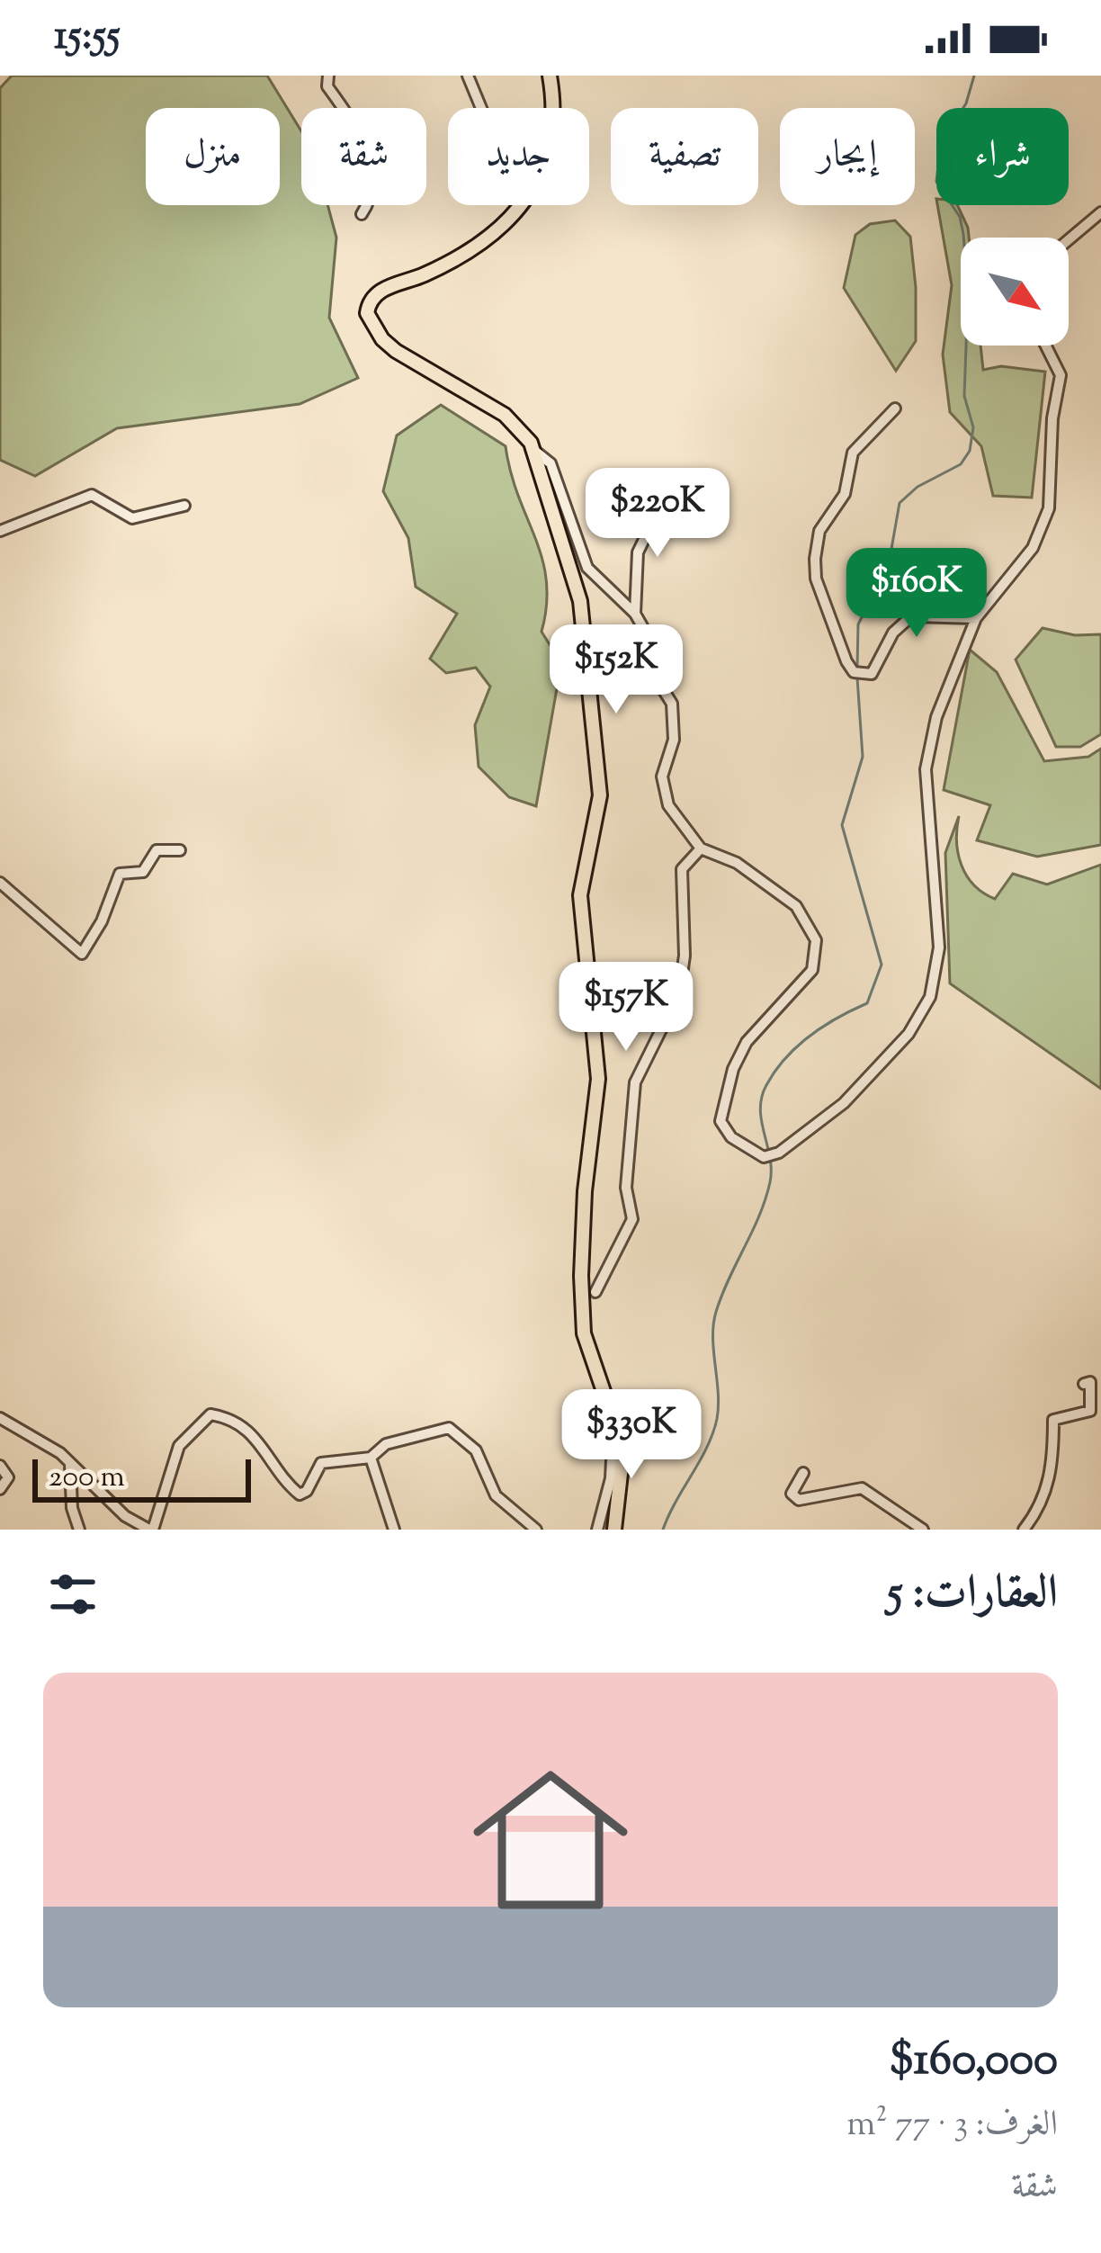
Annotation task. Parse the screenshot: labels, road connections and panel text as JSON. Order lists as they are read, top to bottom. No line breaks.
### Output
{"scale_bar":"200 m","north":"bottom right","page":{"status":"15:55","chip":["شراء","إيجار","تصفية","جديد","شقة","منزل"],"price":["$220K","$160K","$152K","$157K","$330K"],"scale":"200 m","heading":"العقارات: 5","list":[{"name":"$160,000","note":"الغرف: 3 · 77 m² · شقة"}]}}
